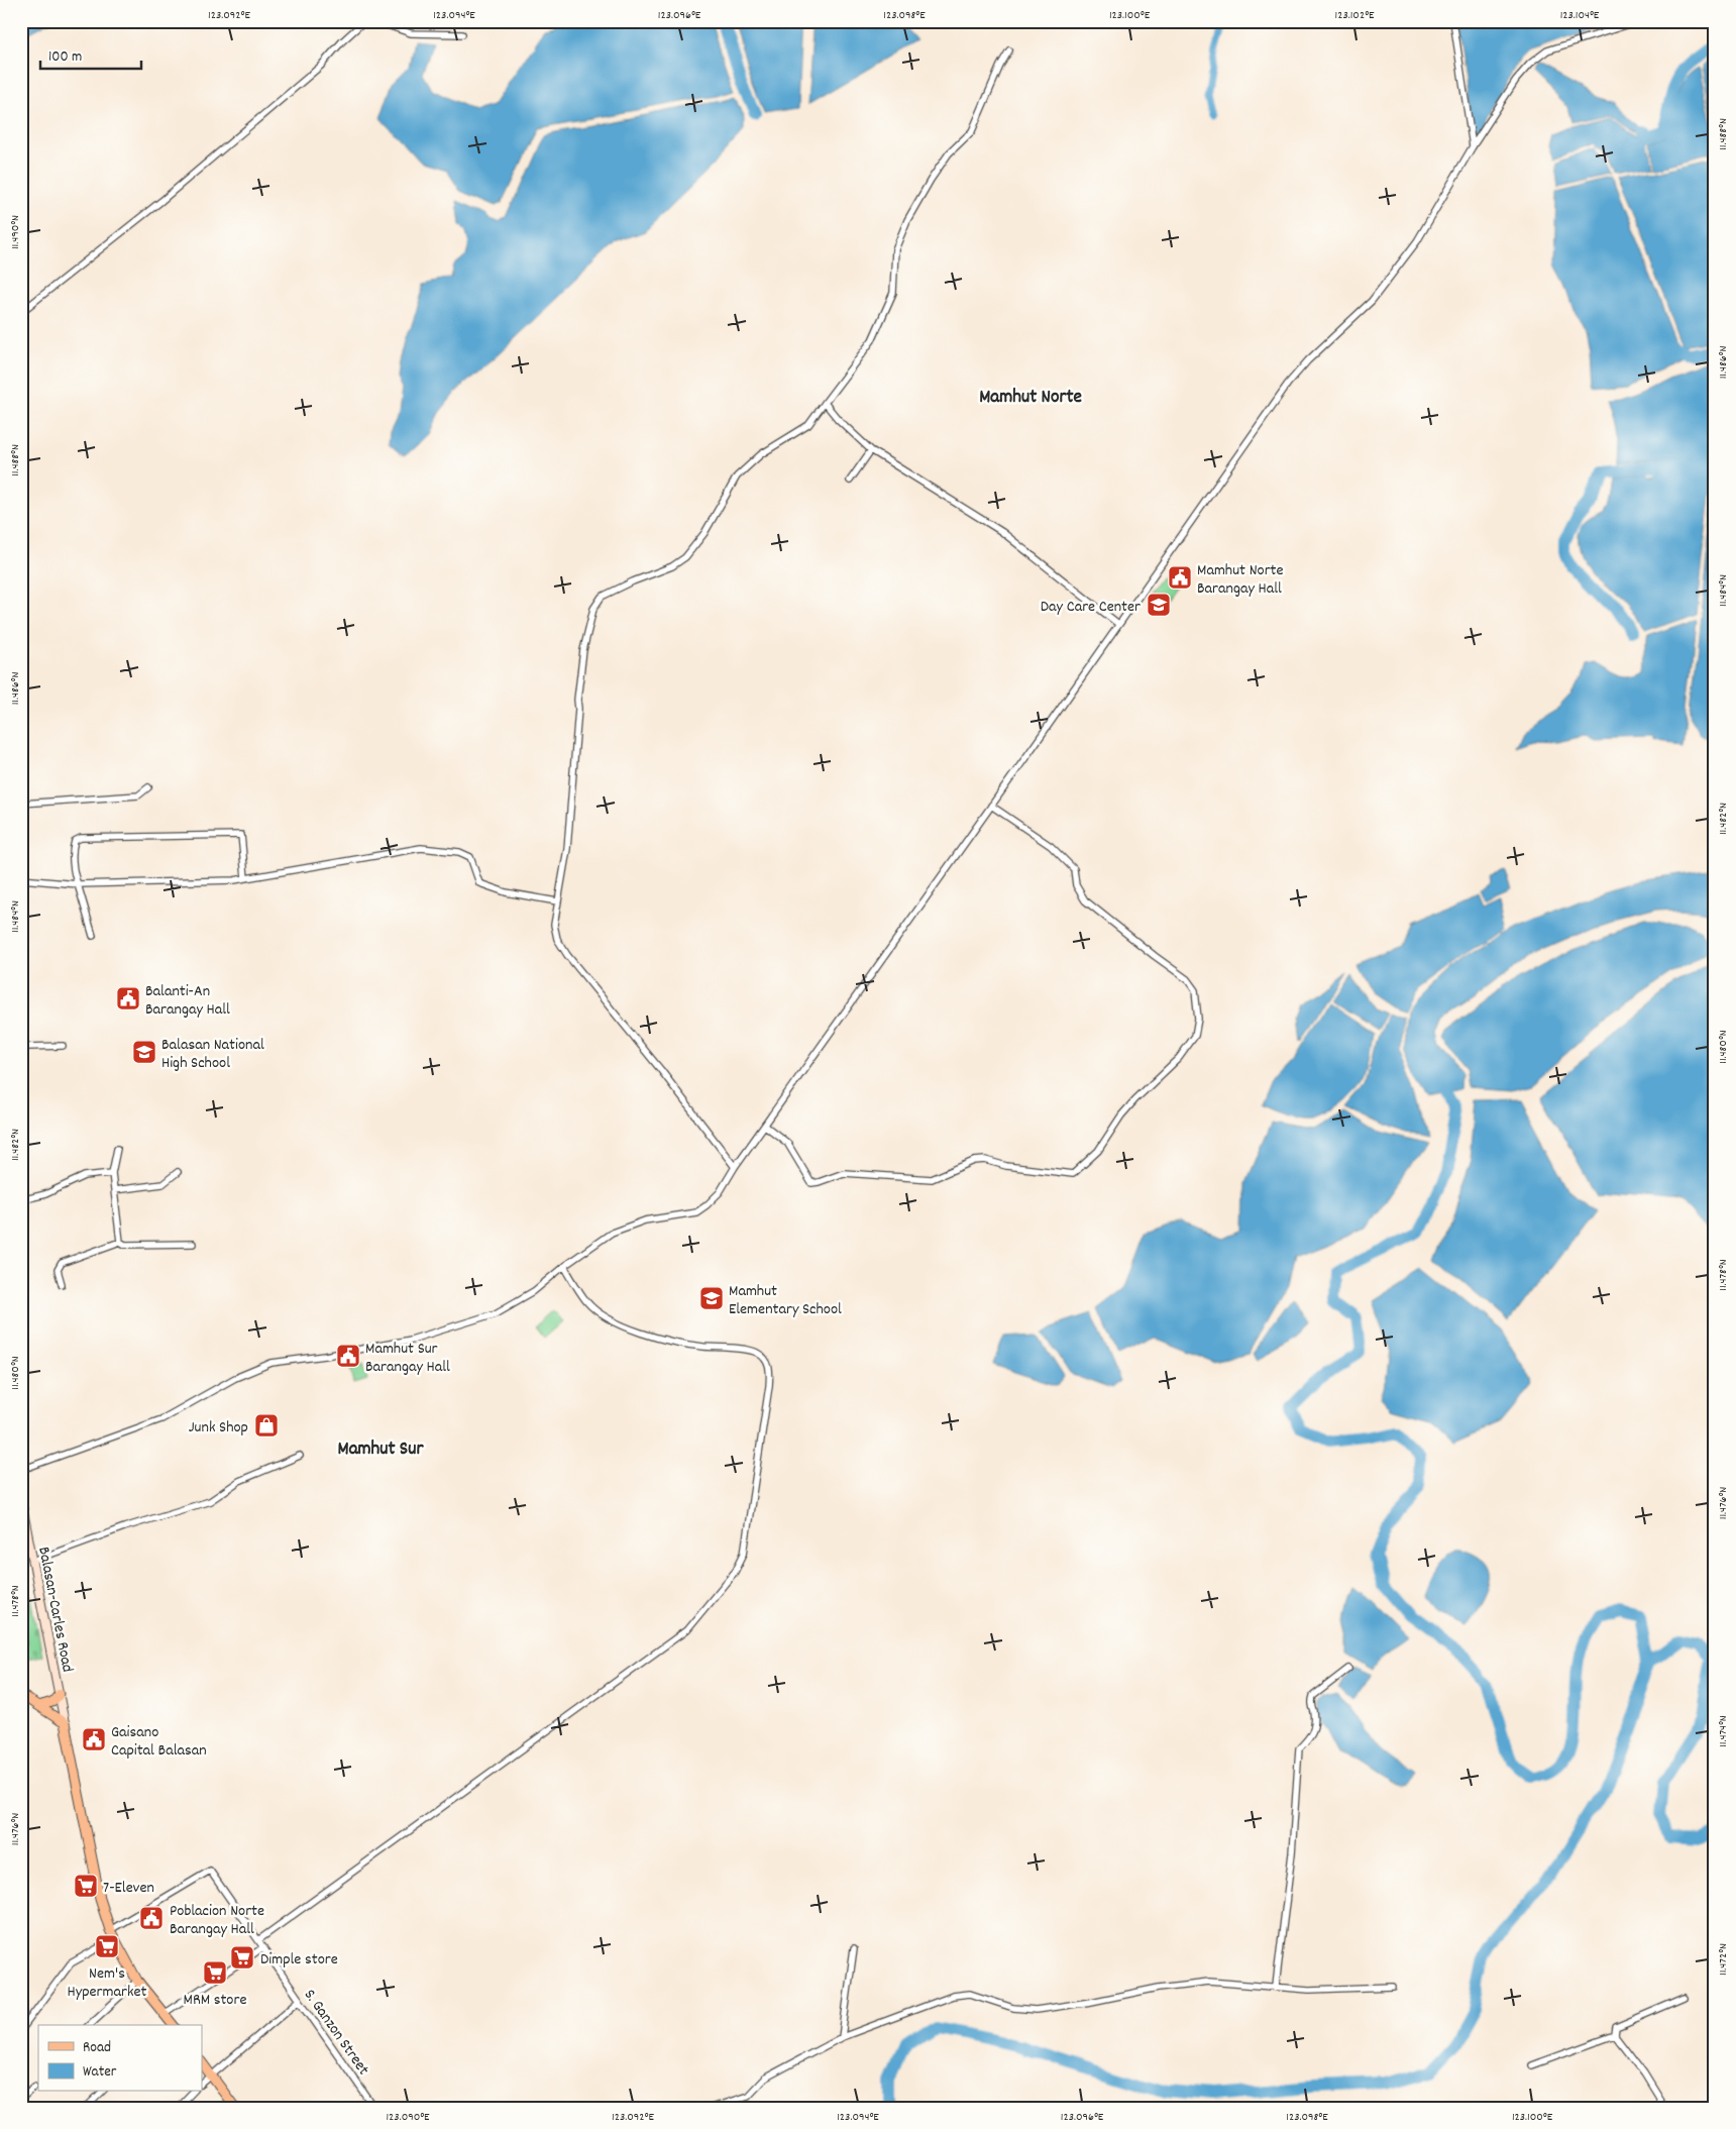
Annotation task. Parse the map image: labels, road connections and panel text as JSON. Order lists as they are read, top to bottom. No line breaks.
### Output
{"streets":{"main road":["Balasan-Carles Road"],"street":["S. Ganzon Street"]},"districts":["Mamhut Norte","Mamhut Sur"],"places":{"public building":["Mamhut Norte Barangay Hall","Balanti-An Barangay Hall","Mamhut Sur Barangay Hall","Gaisano Capital Balasan","Poblacion Norte Barangay Hall"],"school or university":["Day Care Center","Balasan National High School","Mamhut Elementary School"],"shop":["Junk Shop"],"supermarket":["7-Eleven","Nem's Hypermarket","Dimple store","MRM store"]},"legend":["Road","Water"],"scale_bar":"100 m","coordinates":["123.092°E","123.094°E","123.096°E","123.098°E","123.100°E","123.102°E","123.104°E","11.488°N","11.490°N","11.486°N","11.484°N","11.482°N","11.480°N","11.478°N","11.476°N","11.474°N","11.472°N","123.090°E"]}
